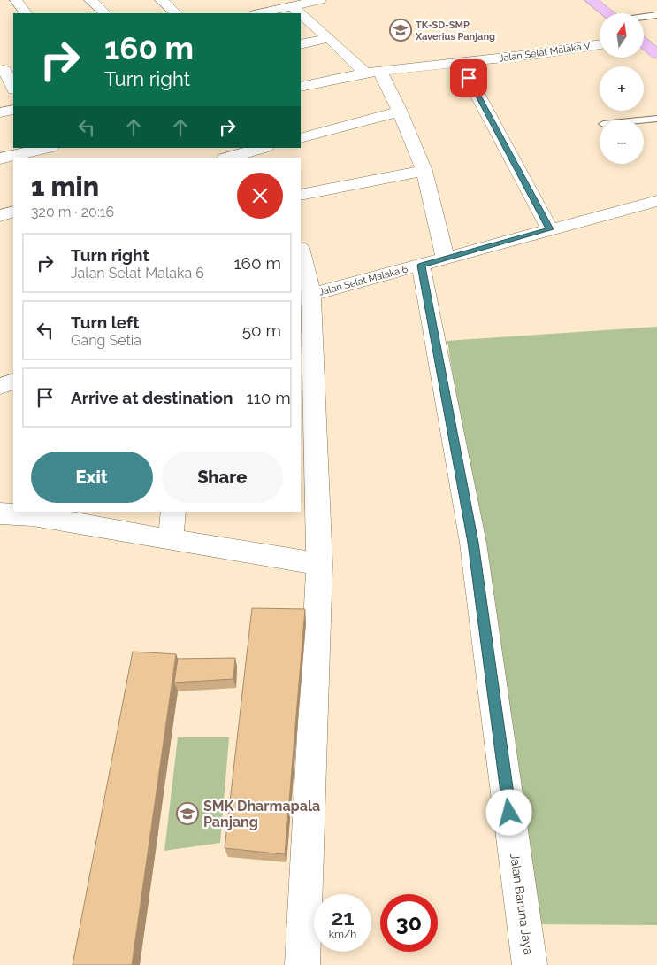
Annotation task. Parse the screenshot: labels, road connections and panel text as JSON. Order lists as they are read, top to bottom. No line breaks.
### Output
{"streets":{"street":["Jalan Selat Malaka V","Jalan Selat Malaka 6","Jalan Baruna Jaya"]},"crossings":[["Jalan Selat Malaka V","Jalan Baruna Jaya"],["Jalan Selat Malaka 6","Jalan Baruna Jaya"]],"places":{"school or university":["TK-SD-SMP Xaverius Panjang","SMK Dharmapala Panjang"]},"north":"top","page":{"map_buttons":["+","−"],"turn":["160 m","Turn right"],"heading":["1 min","320 m · 20:16"],"list":[{"name":"Turn right","note":"Jalan Selat Malaka 6","value":"160 m"},{"name":"Turn left","note":"Gang Setia","value":"50 m"},{"name":"Arrive at destination","value":"110 m"}],"buttons":["Exit","Share"],"speed":"21 km/h","limit":"30"}}
